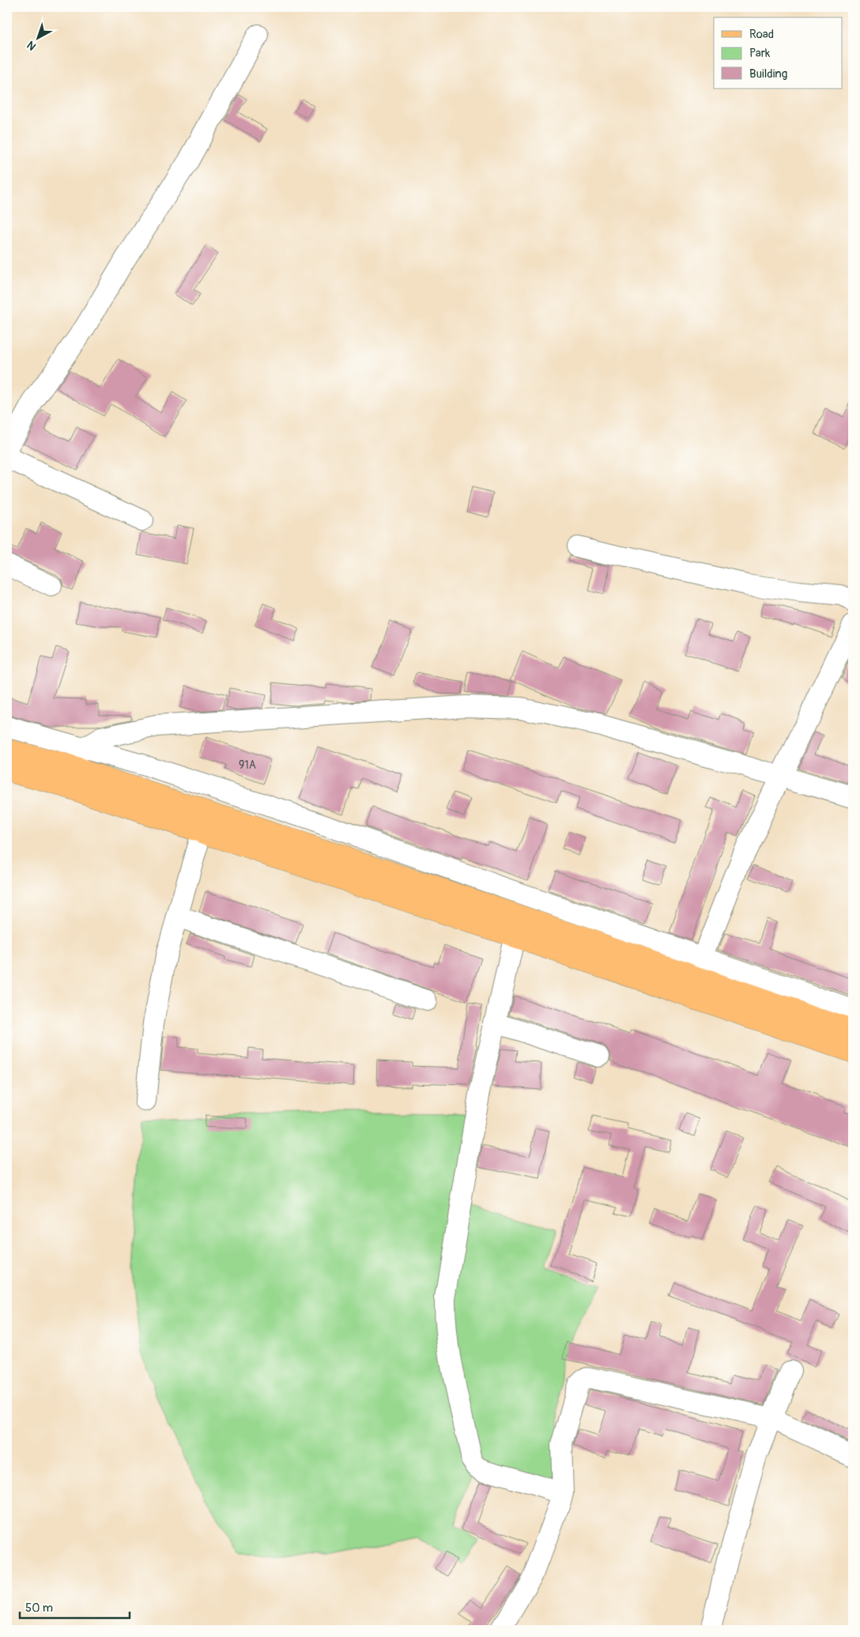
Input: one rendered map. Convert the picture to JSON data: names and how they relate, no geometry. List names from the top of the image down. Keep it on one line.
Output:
{"house_numbers":["91А"],"legend":["Road","Park","Building"],"scale_bar":"50 m","north":"bottom left"}
